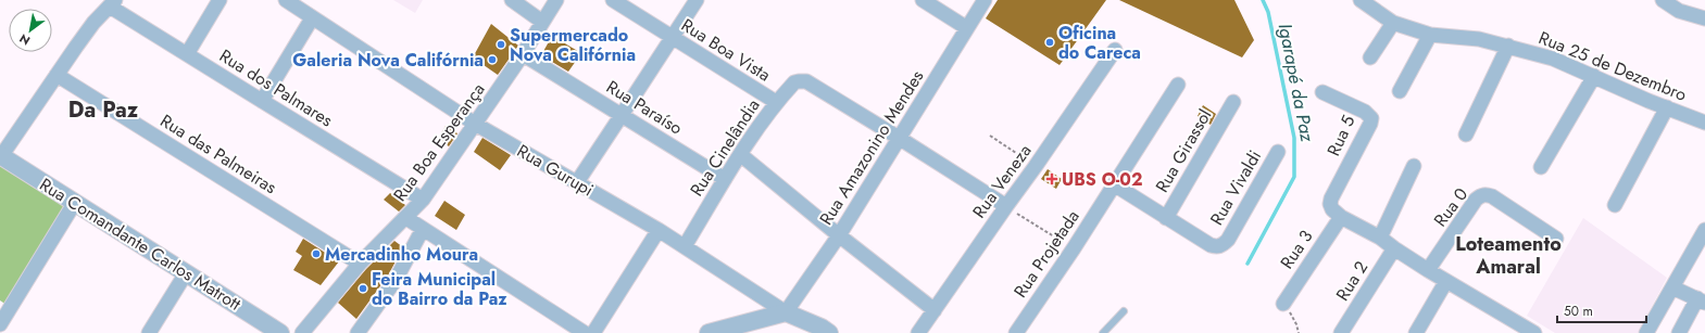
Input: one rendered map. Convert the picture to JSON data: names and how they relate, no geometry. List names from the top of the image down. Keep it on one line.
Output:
{"streets":{"street":["Rua Boa Vista","Rua 25 de Dezembro","Rua dos Palmares","Rua Paraíso","Rua 5","Rua Boa Esperança","Rua Cinelândia","Rua Amazonino Mendes","Rua Girassol","Rua das Palmeiras","Rua Gurupi","Rua Veneza","Rua Vivaldi","Rua 0","Rua Comandante Carlos Matrott","Rua 3","Rua Projetada","Rua 2"]},"crossings":[["Rua Boa Vista","Rua Cinelândia"],["Rua dos Palmares","Rua Boa Esperança"],["Rua Paraíso","Rua Boa Esperança"],["Rua Paraíso","Rua Cinelândia"],["Rua 5","Rua 3"],["Rua Boa Esperança","Rua das Palmeiras"],["Rua Boa Esperança","Rua Gurupi"],["Rua Cinelândia","Rua Amazonino Mendes"],["Rua Cinelândia","Rua Gurupi"],["Rua Amazonino Mendes","Rua Gurupi"],["Rua Girassol","Rua Vivaldi"],["Rua Vivaldi","Rua Projetada"]],"districts":["Da Paz","Loteamento Amaral"],"water":["Igarapé da Paz"],"places":{"other":["Oficina do Careca","Supermercado Nova Califórnia","Galeria Nova Califórnia","Mercadinho Moura","Feira Municipal do Bairro da Paz"],"health":["UBS O-02"]},"scale_bar":"50 m","north":"bottom left"}
